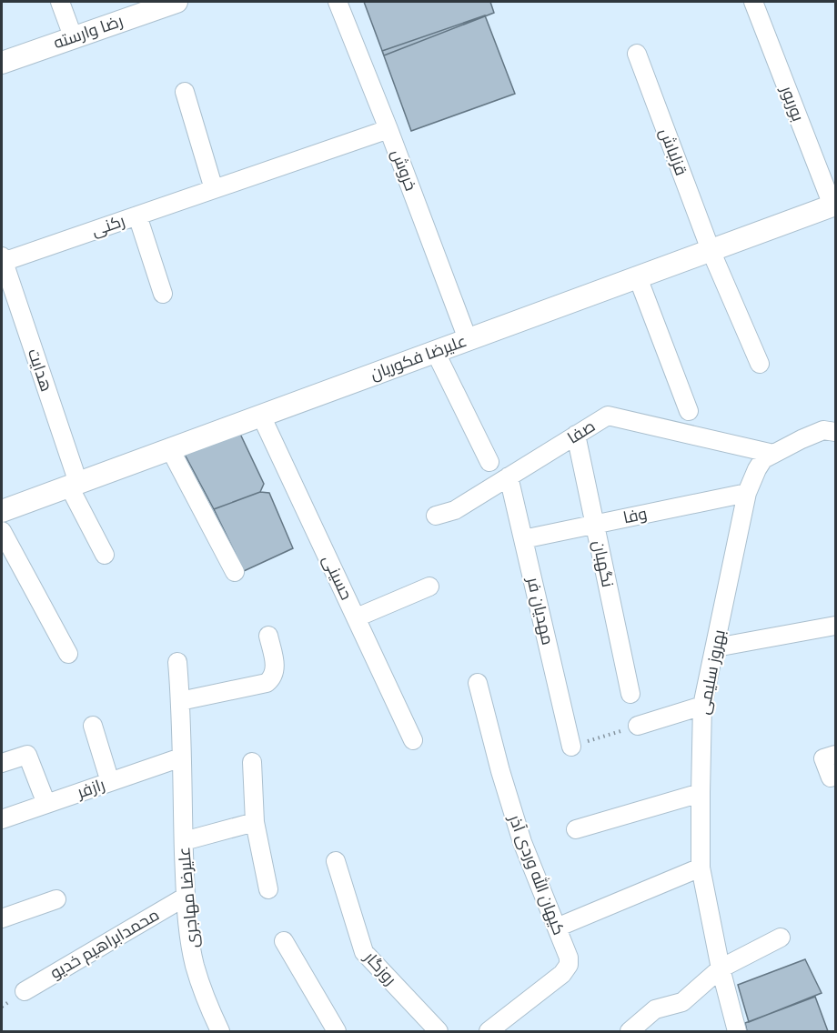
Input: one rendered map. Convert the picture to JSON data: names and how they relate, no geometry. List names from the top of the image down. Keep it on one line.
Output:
{"streets":{"street":["رضا وارسته","بوربور","قزلباش","خروش","رکنی","علیرضا فکوریان","هدایت","صفا","وفا","نگهبان","حسینی","مهدیان فر","بهروز سلیمی","رازفر","کیهان الله وردی آذر","علیرضا مهاجری","محمدابراهیم خدیو","روزگار"]},"crossings":[["بوربور","علیرضا فکوریان"],["قزلباش","علیرضا فکوریان"],["خروش","رکنی"],["خروش","علیرضا فکوریان"],["رکنی","هدایت"],["علیرضا فکوریان","هدایت"],["علیرضا فکوریان","حسینی"],["صفا","نگهبان"],["صفا","مهدیان فر"],["صفا","بهروز سلیمی"],["وفا","نگهبان"],["وفا","مهدیان فر"],["وفا","بهروز سلیمی"],["رازفر","علیرضا مهاجری"],["علیرضا مهاجری","محمدابراهیم خدیو"]]}
